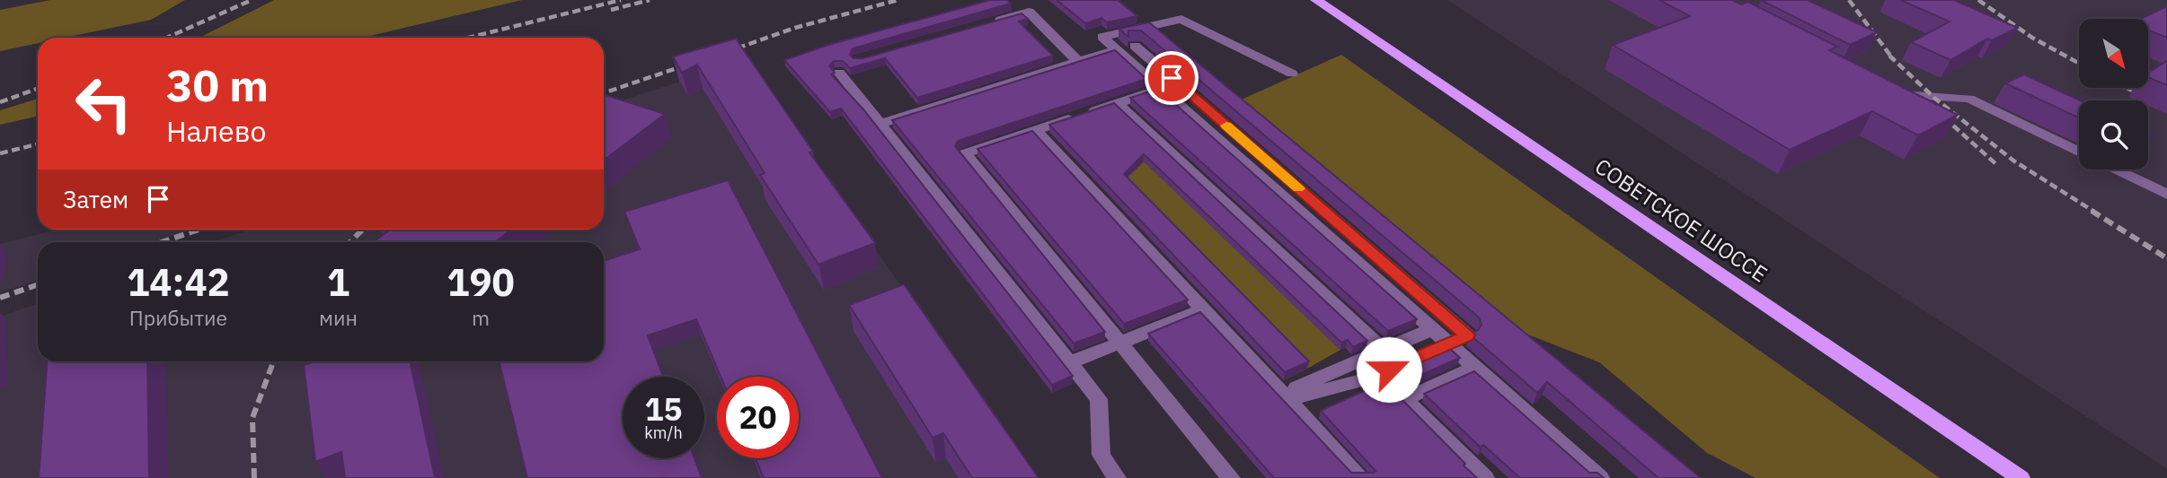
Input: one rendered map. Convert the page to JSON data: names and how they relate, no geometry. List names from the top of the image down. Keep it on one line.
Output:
{"streets":{"main road":["СОВЕТСКОЕ ШОССЕ"]},"north":"bottom right","page":{"turn":["30 m","Налево"],"then":"Затем","eta":["14:42","Прибытие","1","мин","190","m"],"speed":"15 km/h","limit":"20"}}
